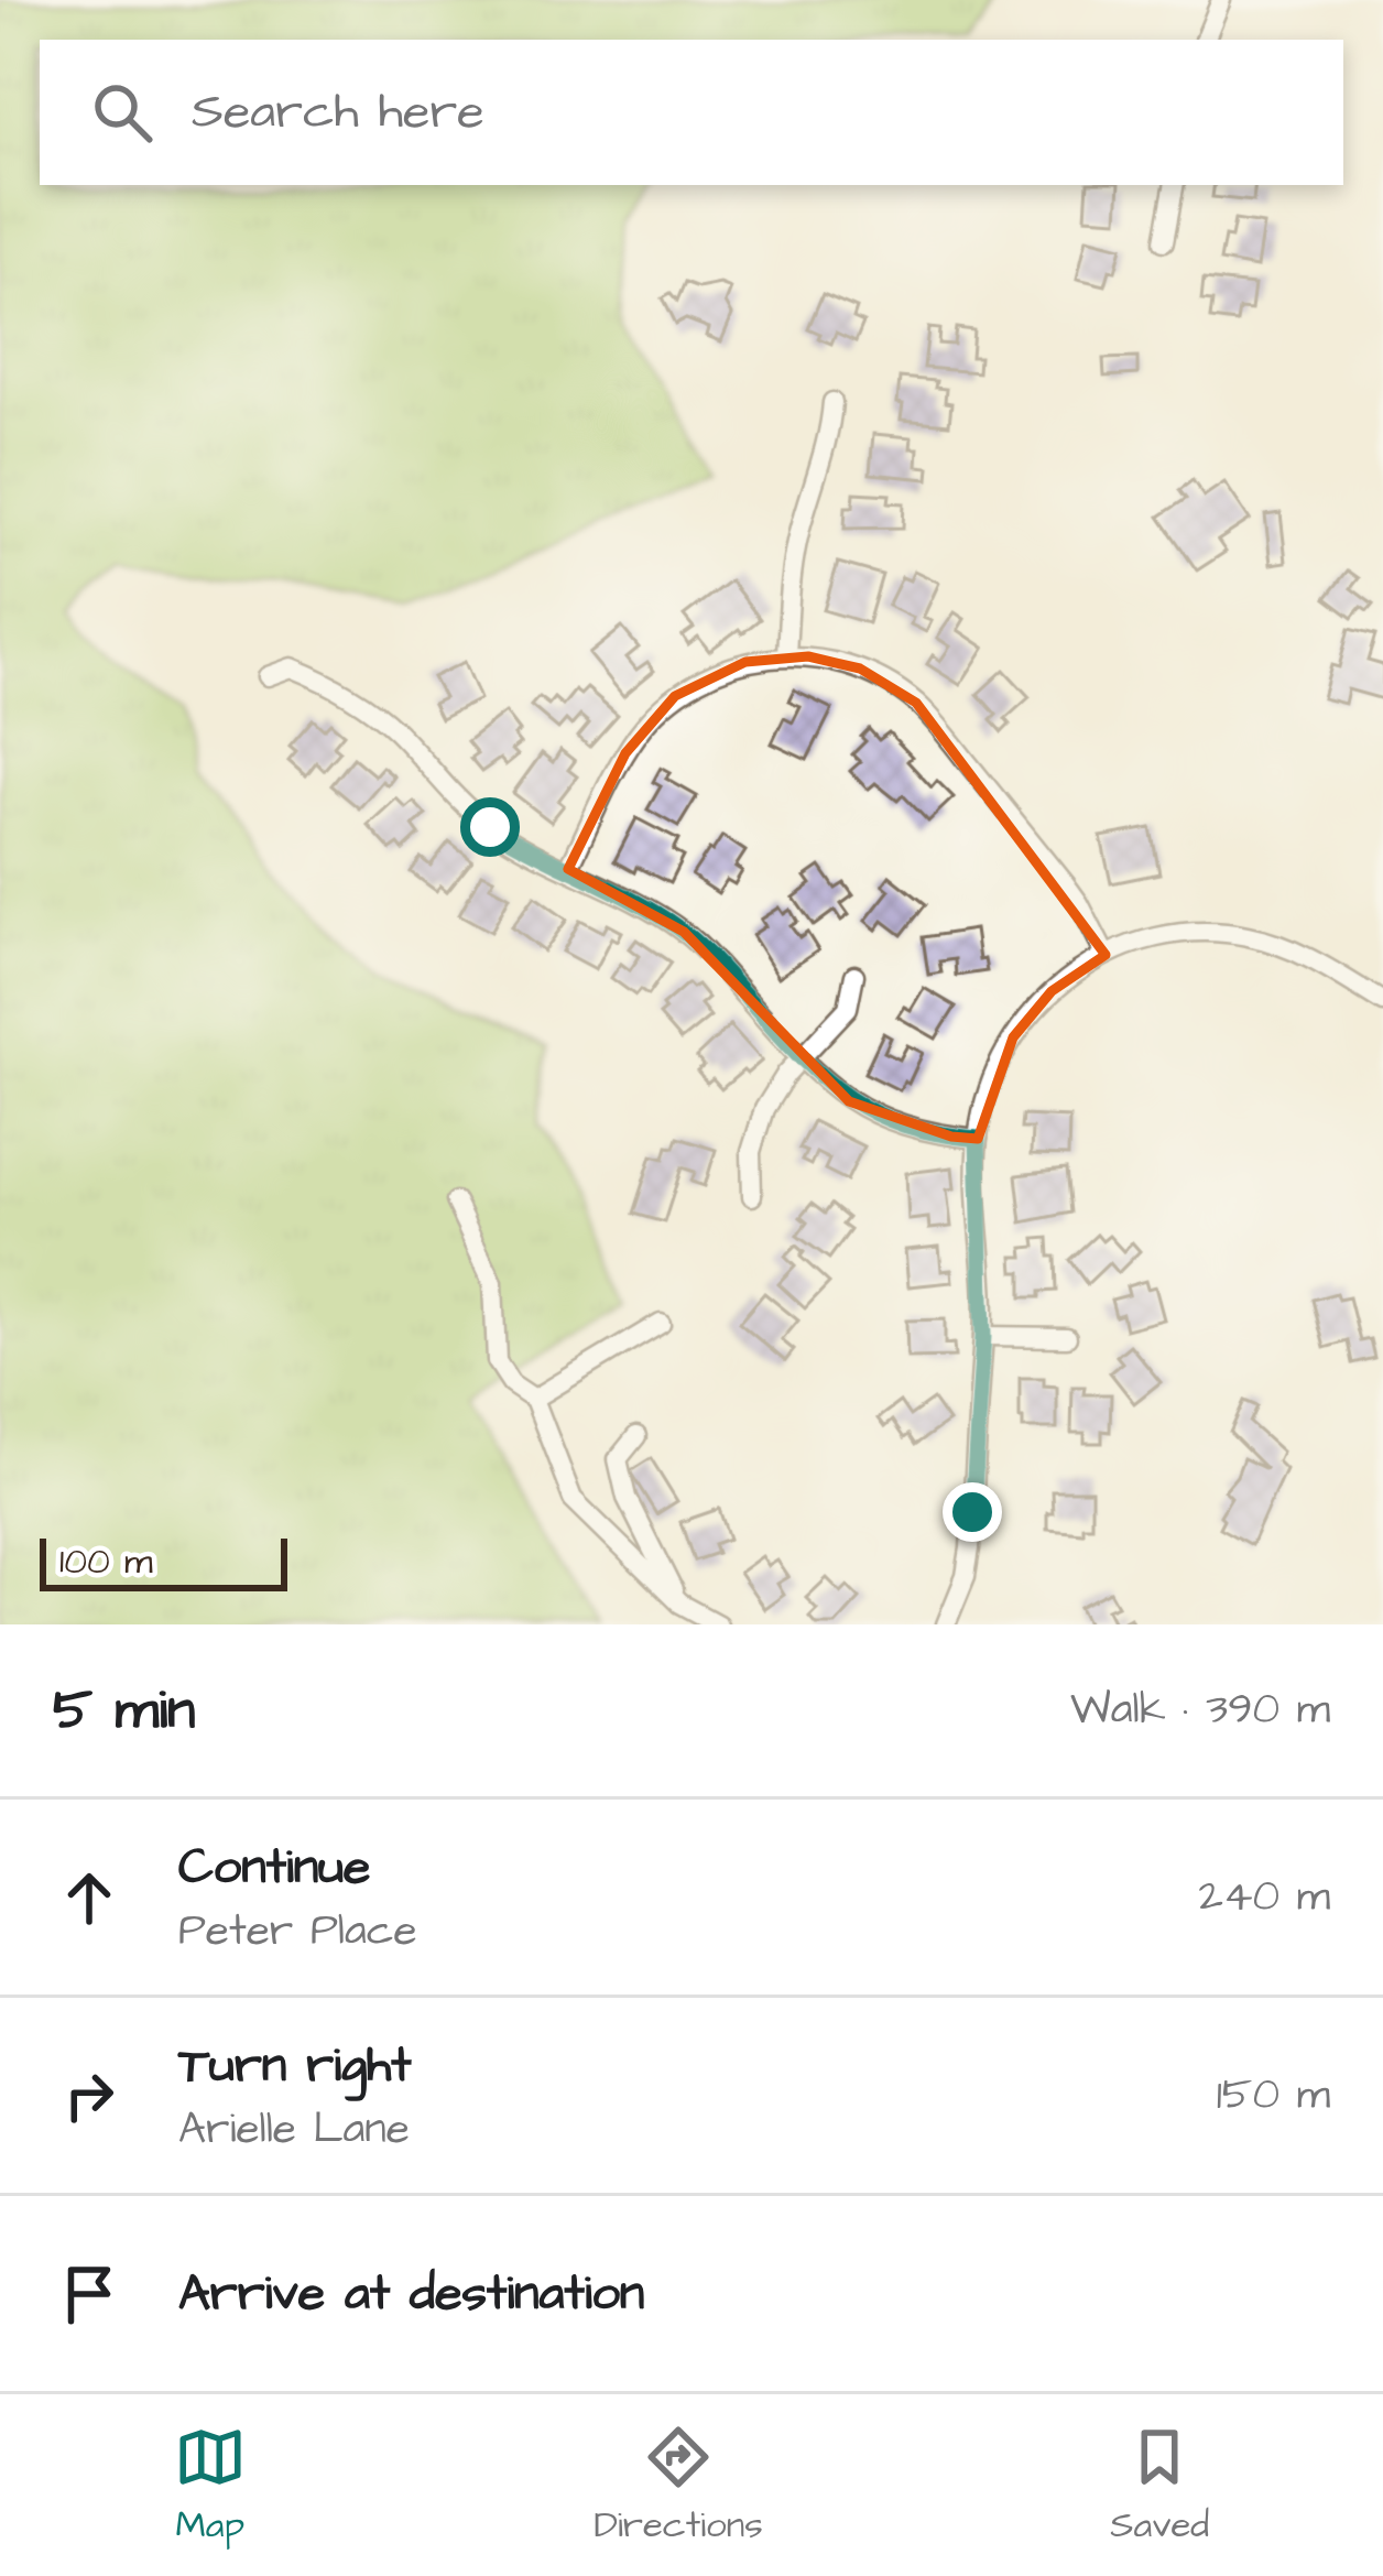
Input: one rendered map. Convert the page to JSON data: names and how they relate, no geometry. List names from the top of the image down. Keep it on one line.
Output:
{"scale_bar":"100 m","page":{"search":"Search here","scale":"100 m","heading":["5 min","Walk · 390 m"],"list":[["Continue","Peter Place","240 m"],["Turn right","Arielle Lane","150 m"],"Arrive at destination"],"nav":["Map","Directions","Saved"]}}
